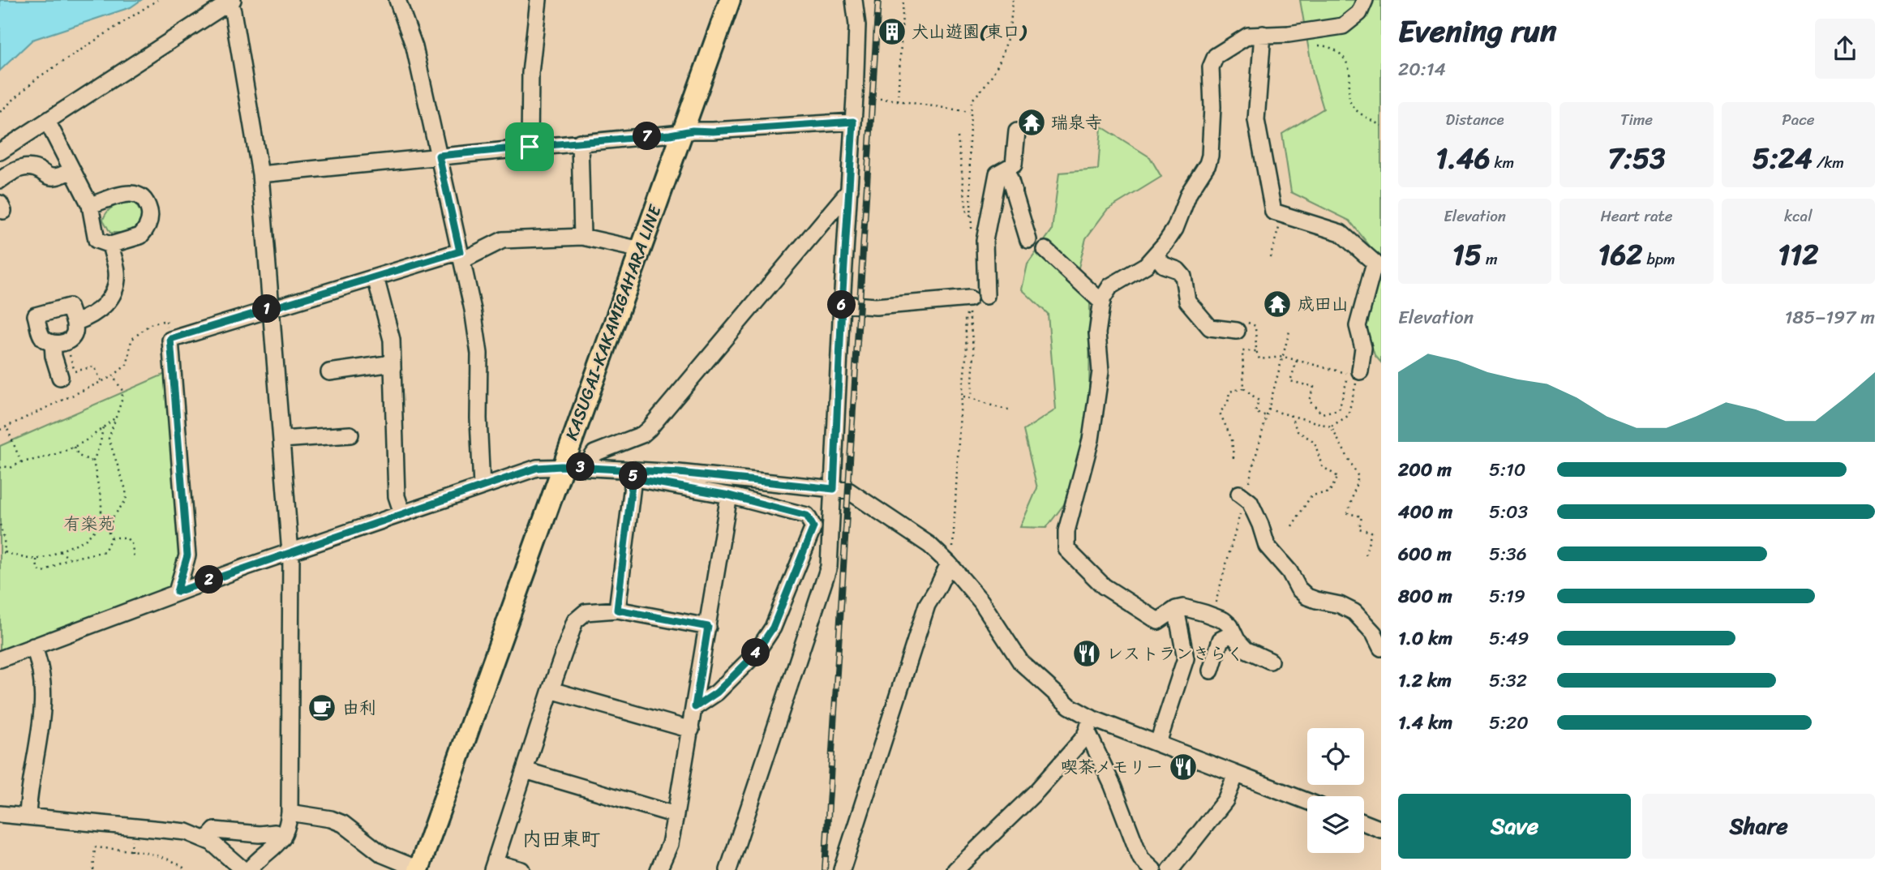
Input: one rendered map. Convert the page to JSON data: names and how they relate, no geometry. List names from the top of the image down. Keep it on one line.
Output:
{"streets":{"main road":["KASUGAI-KAKAMIGAHARA LINE"]},"districts":["内田東町"],"parks":["有楽苑"],"places":{"building":["犬山遊園(東口)"],"temple":["瑞泉寺","成田山"],"restaurant":["レストランきらく","喫茶メモリー"],"cafe":["由利"]},"page":{"heading":["Evening run","20:14"],"stats":[["Distance","1.46 km"],["Time","7:53"],["Pace","5:24 /km"],["Elevation","15 m"],["Heart rate","162 bpm"],["kcal","112"]],"pins":["7","6","1","3","5","2","4"],"chart":["Elevation","185–197 m"],"list":[{"name":"200 m","note":"5:10"},{"name":"400 m","note":"5:03"},{"name":"600 m","note":"5:36"},{"name":"800 m","note":"5:19"},{"name":"1.0 km","note":"5:49"},{"name":"1.2 km","note":"5:32"},{"name":"1.4 km","note":"5:20"}],"buttons":["Save","Share"]}}
